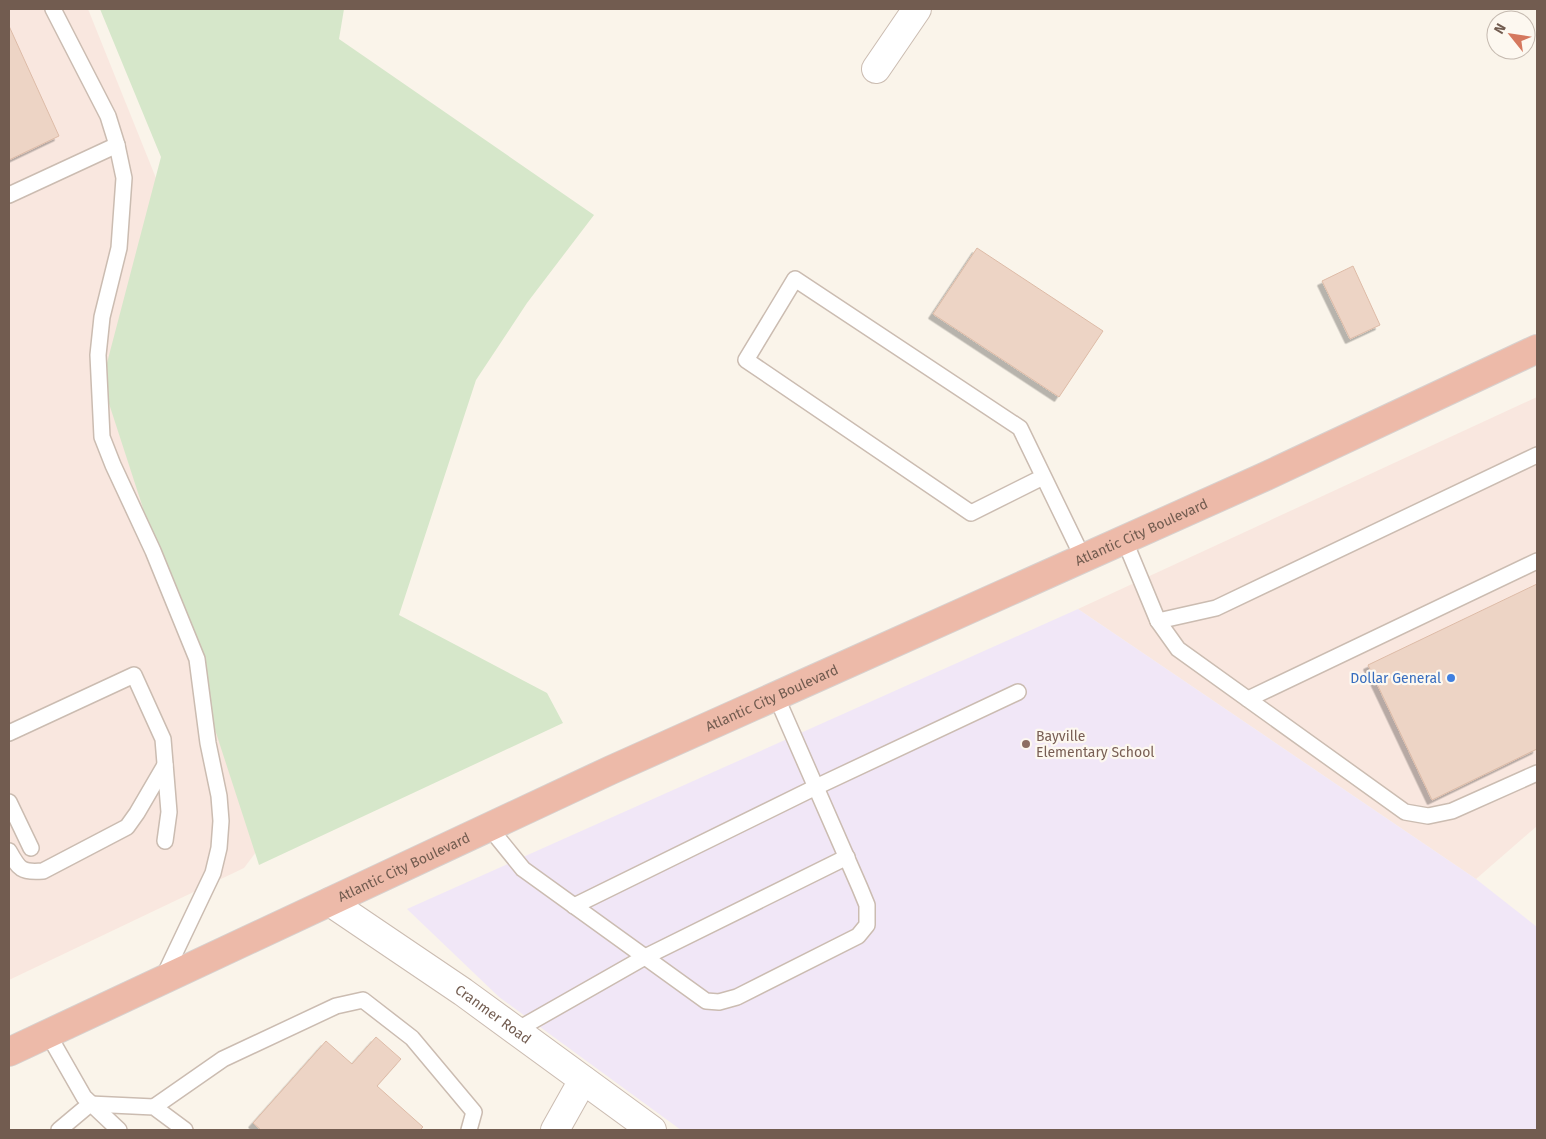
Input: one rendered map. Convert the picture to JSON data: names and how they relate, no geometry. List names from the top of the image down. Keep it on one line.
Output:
{"streets":{"highway":["Atlantic City Boulevard"],"street":["Cranmer Road"]},"crossings":[["Atlantic City Boulevard","Cranmer Road"]],"places":["Dollar General","Bayville Elementary School"],"north":"top left"}
